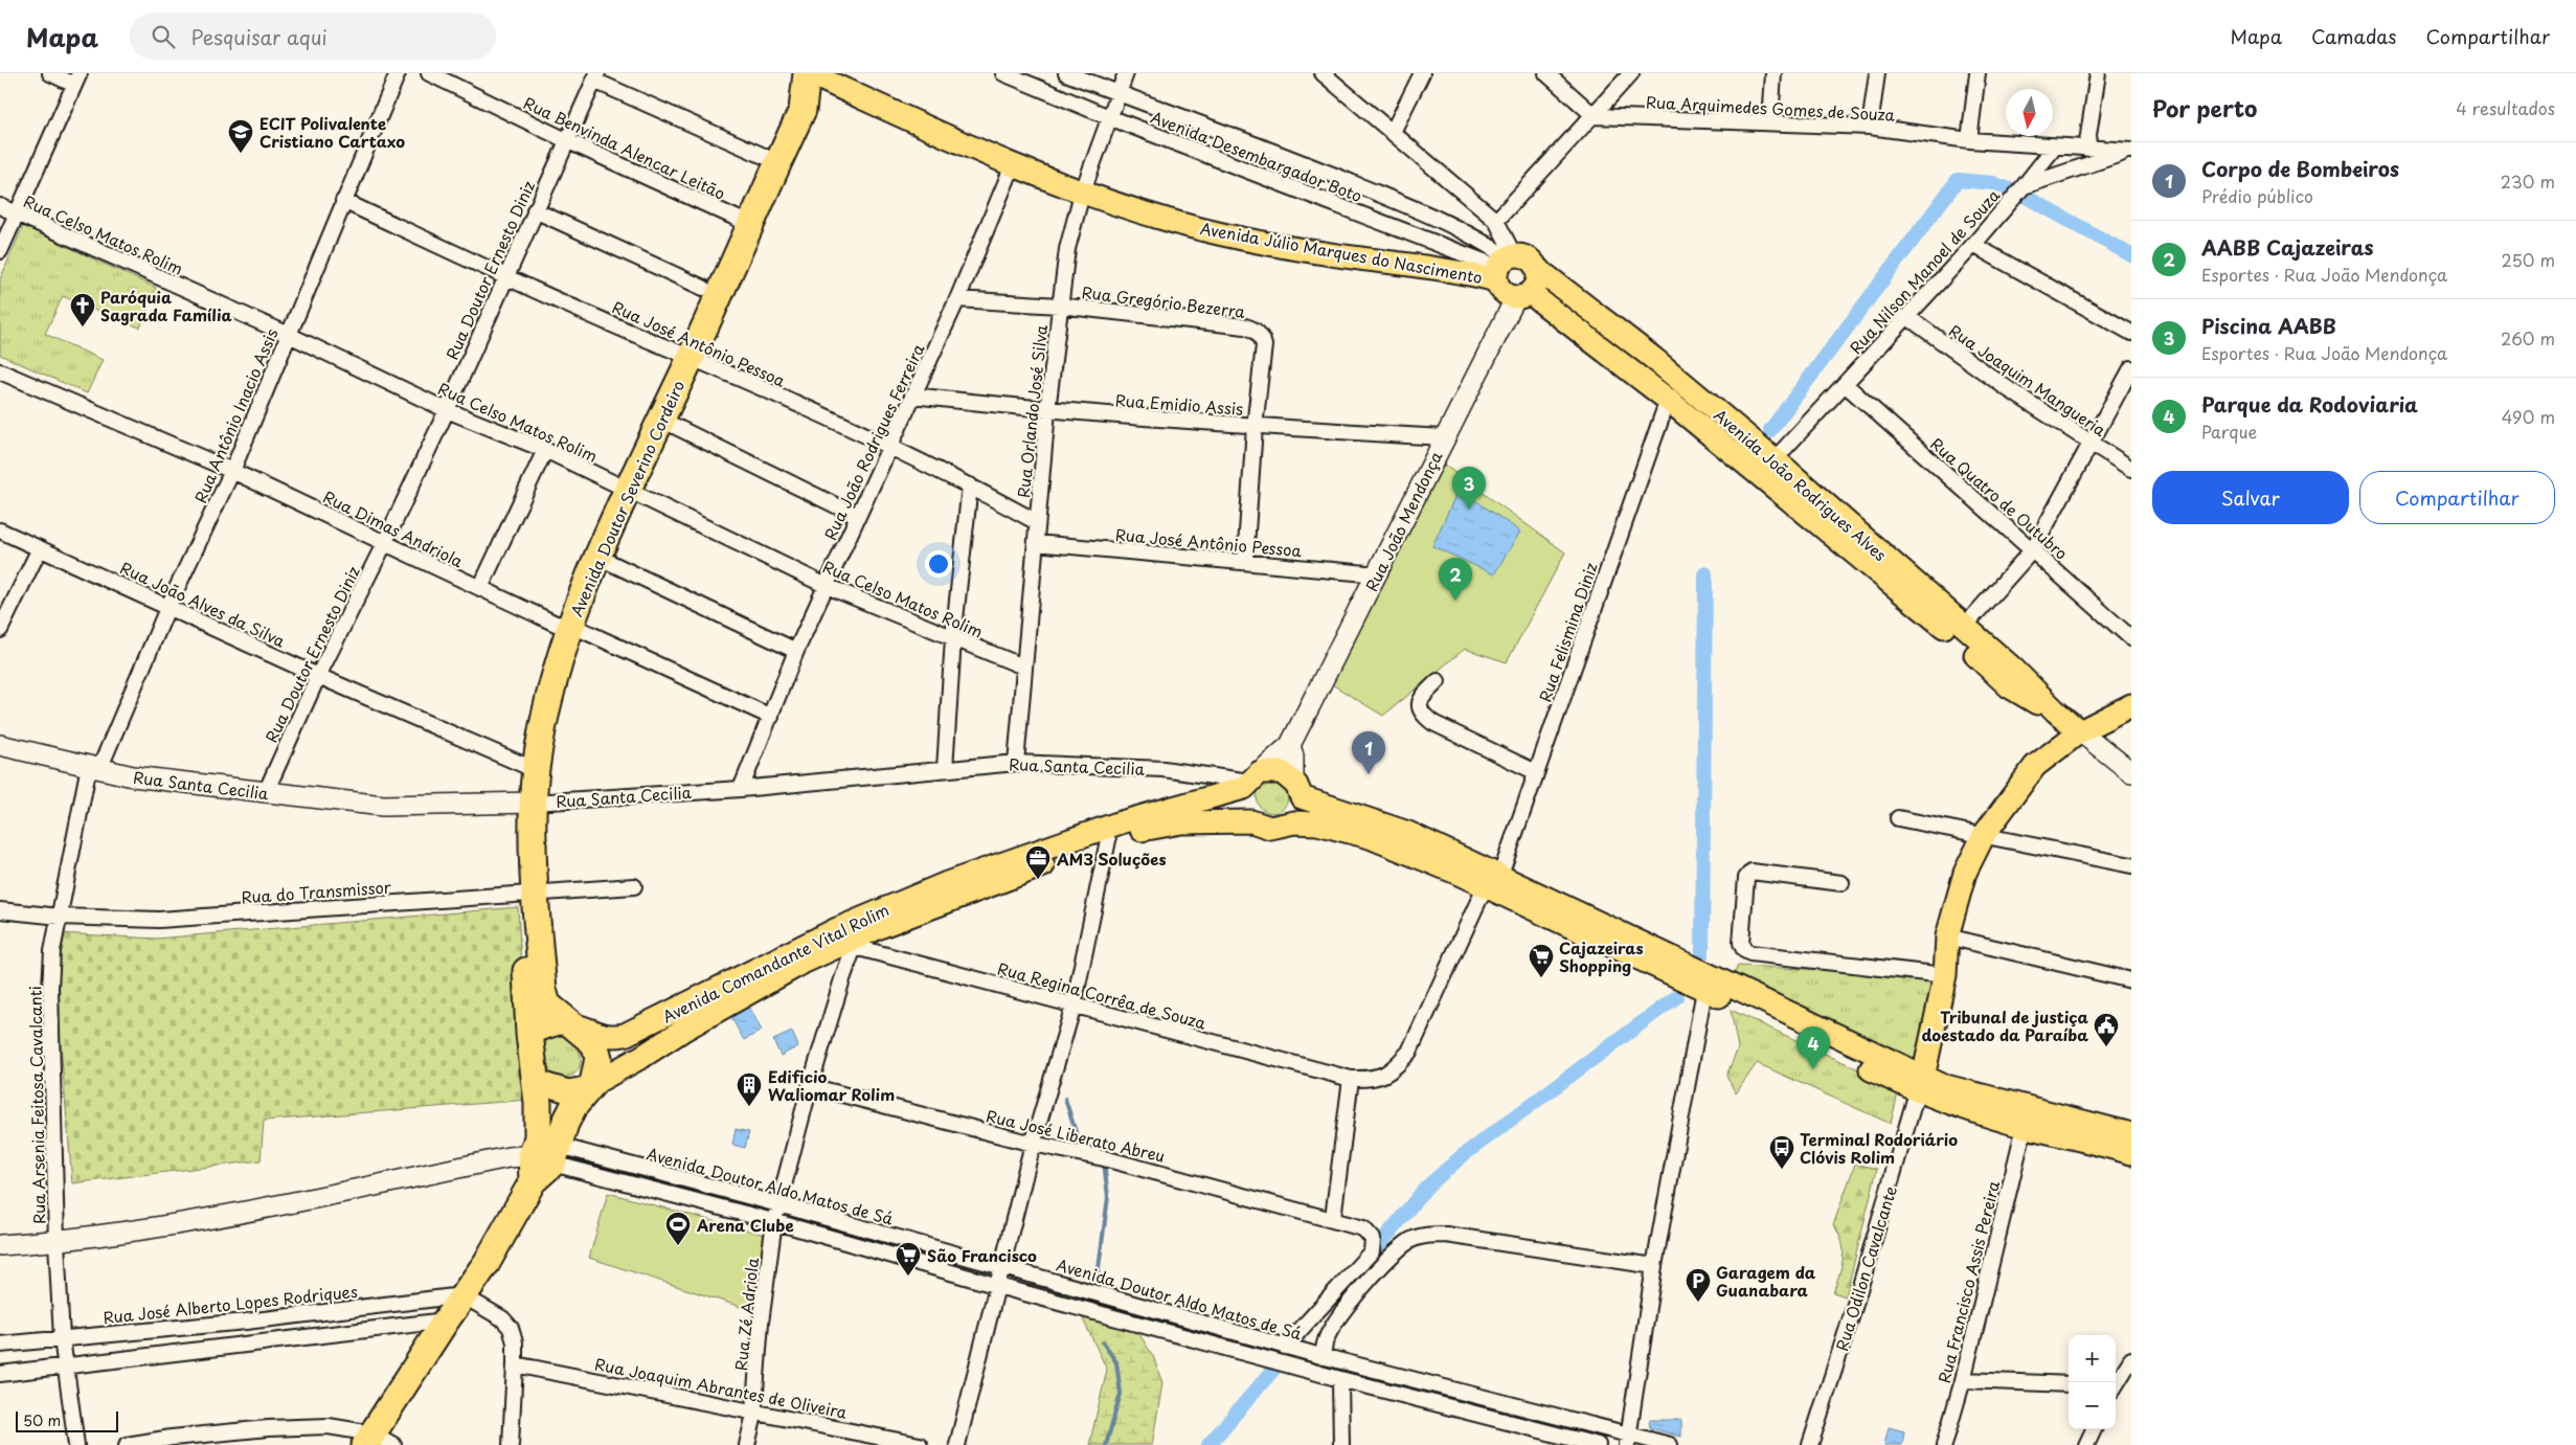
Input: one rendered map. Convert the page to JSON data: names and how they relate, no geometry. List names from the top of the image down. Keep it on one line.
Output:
{"streets":{"highway":["Avenida Doutor Severino Cordeiro"],"main road":["Avenida Júlio Marques do Nascimento","Avenida João Rodrigues Alves","Avenida Comandante Vital Rolim","Rua Odilon Cavalcante"],"street":["Rua Arquimedes Gomes de Souza","Rua Benvinda Alencar Leitão","Avenida Desembargador Boto","Rua Celso Matos Rolim","Rua Doutor Ernesto Diniz","Rua Nilson Manoel de Souza","Rua Gregório Bezerra","Rua José Antônio Pessoa","Rua Joaquim Mangueria","Rua Emidio Assis","Rua Orlando José Silva","Rua Antônio Inacio Assis","Rua João Rodrigues Ferreira","Rua Quatro de Outubro","Rua João Mendonça","Rua Dimas Andriola","Rua João Alves da Silva","Rua Felismina Diniz","Rua Santa Cecilia","Rua do Transmissor","Rua Regina Corrêa de Souza","Rua Arsenia Feitosa Cavalcanti","Rua José Liberato Abreu","Avenida Doutor Aldo Matos de Sá","Rua Francisco Assis Pereira","Rua José Alberto Lopes Rodriques","Rua Zé Adriola","Rua Joaquim Abrantes de Oliveira"]},"crossings":[["Rua Arquimedes Gomes de Souza","Rua Nilson Manoel de Souza"],["Rua Benvinda Alencar Leitão","Rua Doutor Ernesto Diniz"],["Rua Benvinda Alencar Leitão","Avenida Doutor Severino Cordeiro"],["Avenida Desembargador Boto","Avenida Júlio Marques do Nascimento"],["Avenida Desembargador Boto","Rua Orlando José Silva"],["Avenida Desembargador Boto","Avenida João Rodrigues Alves"],["Avenida Desembargador Boto","Rua João Mendonça"],["Rua Celso Matos Rolim","Rua Doutor Ernesto Diniz"],["Rua Celso Matos Rolim","Rua Orlando José Silva"],["Rua Celso Matos Rolim","Rua Antônio Inacio Assis"],["Rua Celso Matos Rolim","Rua João Rodrigues Ferreira"],["Rua Celso Matos Rolim","Avenida Doutor Severino Cordeiro"],["Avenida Júlio Marques do Nascimento","Rua Orlando José Silva"],["Avenida Júlio Marques do Nascimento","Rua João Rodrigues Ferreira"],["Avenida Júlio Marques do Nascimento","Avenida João Rodrigues Alves"],["Avenida Júlio Marques do Nascimento","Avenida Doutor Severino Cordeiro"],["Avenida Júlio Marques do Nascimento","Rua João Mendonça"],["Rua Doutor Ernesto Diniz","Rua José Antônio Pessoa"],["Rua Doutor Ernesto Diniz","Rua Dimas Andriola"],["Rua Doutor Ernesto Diniz","Rua João Alves da Silva"],["Rua Doutor Ernesto Diniz","Rua Santa Cecilia"],["Rua Nilson Manoel de Souza","Rua Joaquim Mangueria"],["Rua Nilson Manoel de Souza","Avenida João Rodrigues Alves"],["Rua Nilson Manoel de Souza","Rua Quatro de Outubro"],["Rua Gregório Bezerra","Rua José Antônio Pessoa"],["Rua Gregório Bezerra","Rua Emidio Assis"],["Rua Gregório Bezerra","Rua Orlando José Silva"],["Rua Gregório Bezerra","Rua João Rodrigues Ferreira"],["Rua José Antônio Pessoa","Rua Orlando José Silva"],["Rua José Antônio Pessoa","Rua Antônio Inacio Assis"],["Rua José Antônio Pessoa","Rua João Rodrigues Ferreira"],["Rua José Antônio Pessoa","Avenida Doutor Severino Cordeiro"],["Rua José Antônio Pessoa","Rua João Mendonça"],["Rua Emidio Assis","Rua Orlando José Silva"],["Rua Emidio Assis","Rua João Rodrigues Ferreira"],["Rua Emidio Assis","Rua João Mendonça"],["Rua Orlando José Silva","Rua Santa Cecilia"],["Rua Antônio Inacio Assis","Rua Dimas Andriola"],["Rua Antônio Inacio Assis","Rua João Alves da Silva"],["Rua Antônio Inacio Assis","Rua Santa Cecilia"],["Rua Antônio Inacio Assis","Rua Arsenia Feitosa Cavalcanti"],["Rua João Rodrigues Ferreira","Rua Dimas Andriola"],["Rua João Rodrigues Ferreira","Rua Santa Cecilia"],["Avenida João Rodrigues Alves","Rua João Mendonça"],["Avenida João Rodrigues Alves","Rua Felismina Diniz"],["Avenida João Rodrigues Alves","Rua Odilon Cavalcante"],["Avenida Doutor Severino Cordeiro","Rua Dimas Andriola"],["Avenida Doutor Severino Cordeiro","Rua João Alves da Silva"],["Avenida Doutor Severino Cordeiro","Rua Santa Cecilia"],["Avenida Doutor Severino Cordeiro","Rua do Transmissor"],["Avenida Doutor Severino Cordeiro","Avenida Comandante Vital Rolim"],["Rua Felismina Diniz","Avenida Comandante Vital Rolim"],["Rua Felismina Diniz","Rua Regina Corrêa de Souza"],["Rua Santa Cecilia","Avenida Comandante Vital Rolim"],["Rua Santa Cecilia","Rua Arsenia Feitosa Cavalcanti"],["Rua do Transmissor","Rua Arsenia Feitosa Cavalcanti"],["Avenida Comandante Vital Rolim","Rua Regina Corrêa de Souza"],["Avenida Comandante Vital Rolim","Rua Odilon Cavalcante"],["Avenida Comandante Vital Rolim","Rua Francisco Assis Pereira"],["Avenida Comandante Vital Rolim","Rua Zé Adriola"],["Rua Regina Corrêa de Souza","Rua Zé Adriola"],["Rua Arsenia Feitosa Cavalcanti","Rua José Alberto Lopes Rodriques"],["Rua José Liberato Abreu","Avenida Doutor Aldo Matos de Sá"],["Rua José Liberato Abreu","Rua Zé Adriola"],["Avenida Doutor Aldo Matos de Sá","Rua Zé Adriola"],["Rua Zé Adriola","Rua Joaquim Abrantes de Oliveira"]],"places":{"school or university":["ECIT Polivalente Cristiano Cartaxo"],"church":["Paróquia Sagrada Família"],"office":["AM3 Soluções"],"supermarket":["Cajazeiras Shopping","São Francisco"],"public building":["Tribunal de justiça doestado da Paraíba"],"building":["Edificio Waliomar Rolim"],"bus stop":["Terminal Rodoriário Clóvis Rolim"],"sports":["Arena Clube"],"parking":["Garagem da Guanabara"]},"scale_bar":"50 m","north":"bottom","page":{"header":"Mapa","search":"Pesquisar aqui","nav":["Mapa","Camadas","Compartilhar"],"heading":["Por perto","4 resultados"],"list":[{"mark":"1","name":"Corpo de Bombeiros","note":"Prédio público","value":"230 m"},{"mark":"2","name":"AABB Cajazeiras","note":"Esportes · Rua João Mendonça","value":"250 m"},{"mark":"3","name":"Piscina AABB","note":"Esportes · Rua João Mendonça","value":"260 m"},{"mark":"4","name":"Parque da Rodoviaria","note":"Parque","value":"490 m"}],"buttons":["Salvar","Compartilhar"],"pins":["3","2","1","4"],"map_buttons":["+","−"],"scale":"50 m"}}
